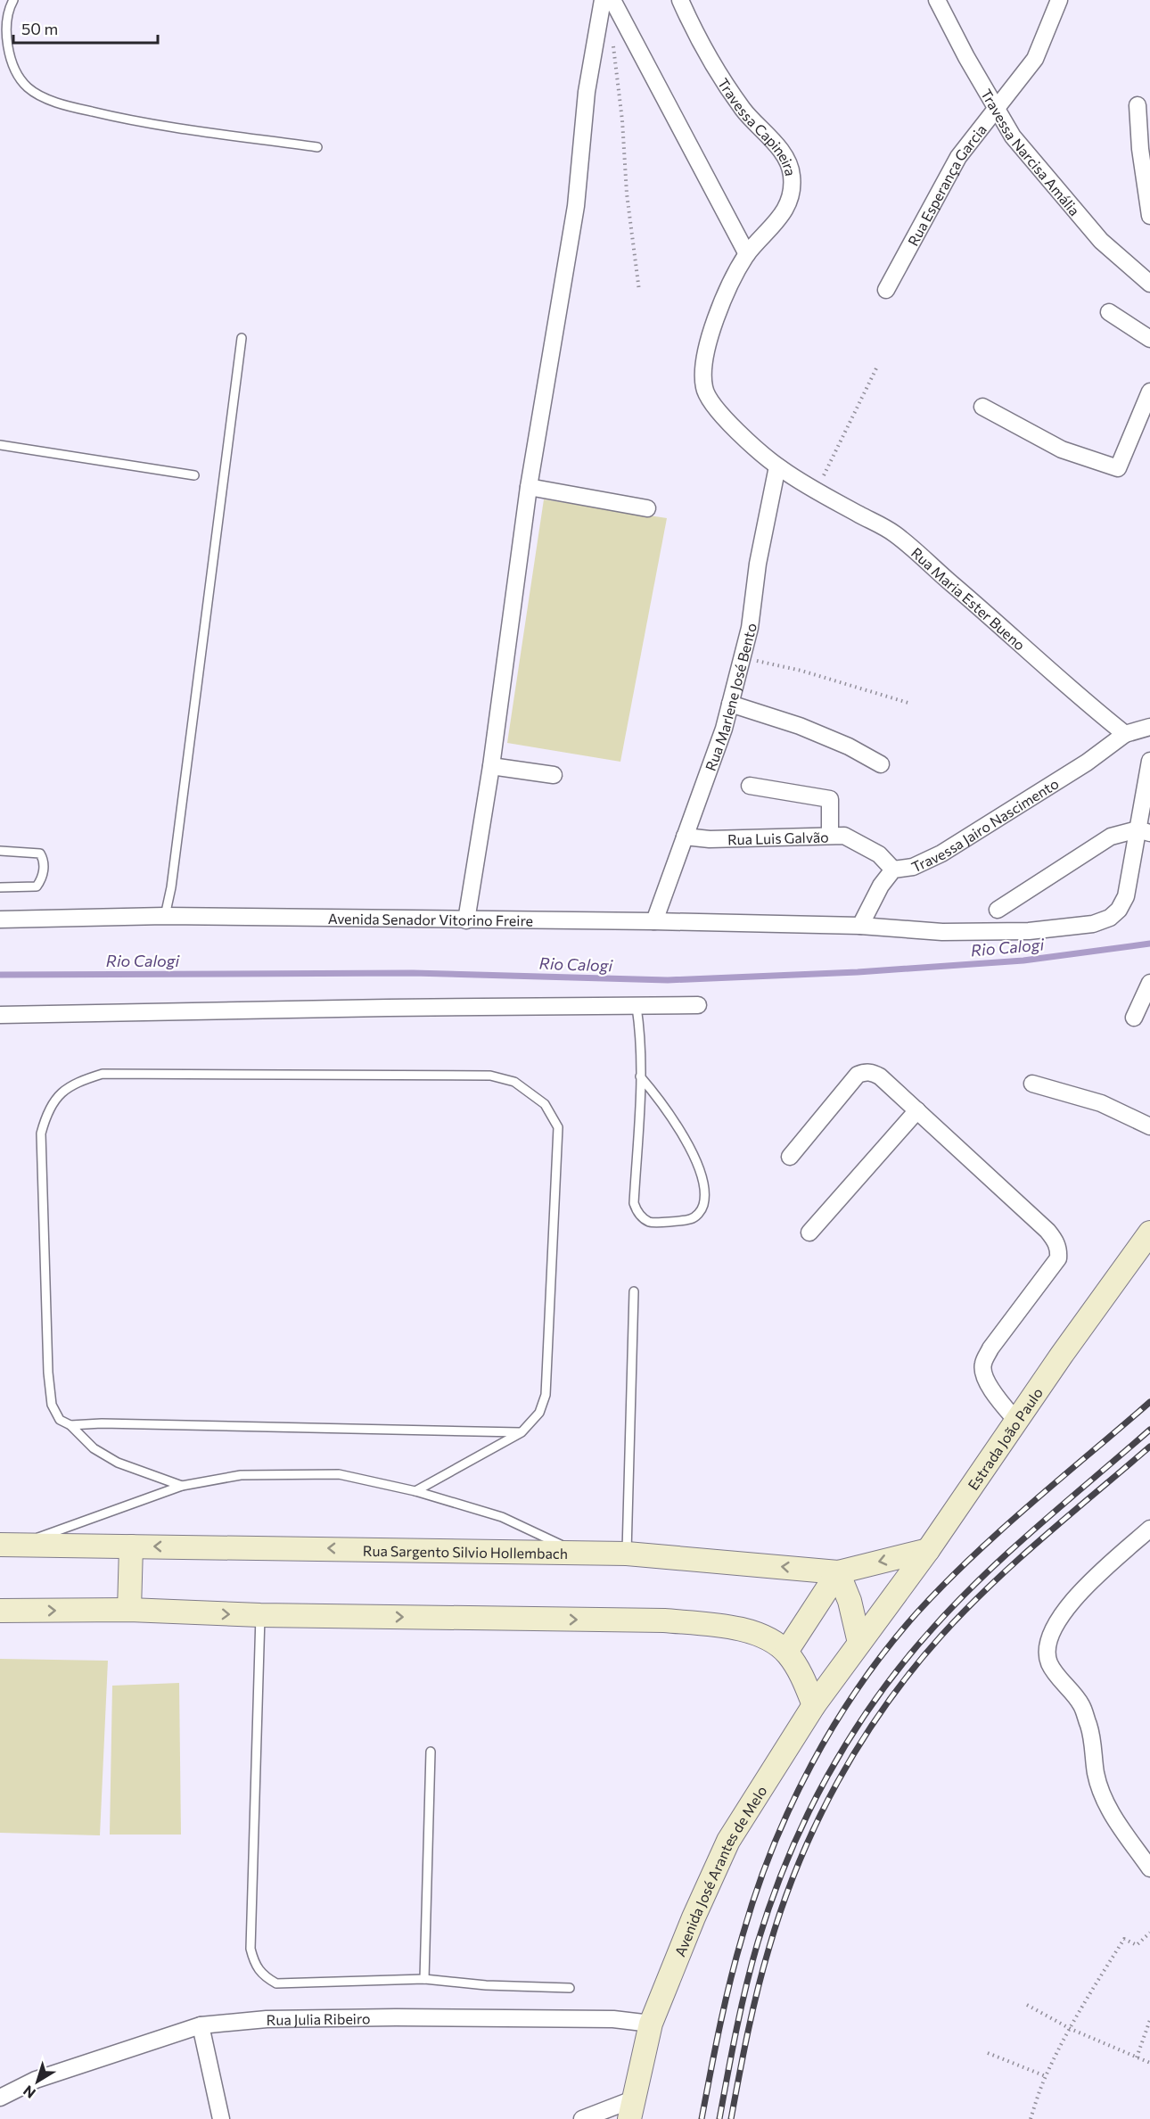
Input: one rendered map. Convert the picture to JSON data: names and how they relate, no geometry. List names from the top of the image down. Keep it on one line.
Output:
{"streets":{"main road":["Estrada João Paulo","Rua Sargento Silvio Hollembach","Avenida José Arantes de Melo"],"street":["Travessa Capineira","Travessa Narcisa Amália","Rua Esperança Garcia","Rua Maria Ester Bueno","Rua Marlene José Bento","Travessa Jairo Nascimento","Rua Luis Galvão","Avenida Senador Vitorino Freire","Rua Julia Ribeiro"]},"crossings":[["Travessa Capineira","Rua Maria Ester Bueno"],["Travessa Capineira","Rua Marlene José Bento"],["Travessa Narcisa Amália","Rua Esperança Garcia"],["Rua Maria Ester Bueno","Rua Marlene José Bento"],["Rua Maria Ester Bueno","Travessa Jairo Nascimento"],["Rua Marlene José Bento","Rua Luis Galvão"],["Rua Marlene José Bento","Avenida Senador Vitorino Freire"],["Travessa Jairo Nascimento","Rua Luis Galvão"],["Travessa Jairo Nascimento","Avenida Senador Vitorino Freire"],["Estrada João Paulo","Rua Sargento Silvio Hollembach"],["Estrada João Paulo","Avenida José Arantes de Melo"],["Avenida José Arantes de Melo","Rua Julia Ribeiro"]],"water":["Rio Calogi"],"scale_bar":"50 m","north":"bottom left"}
